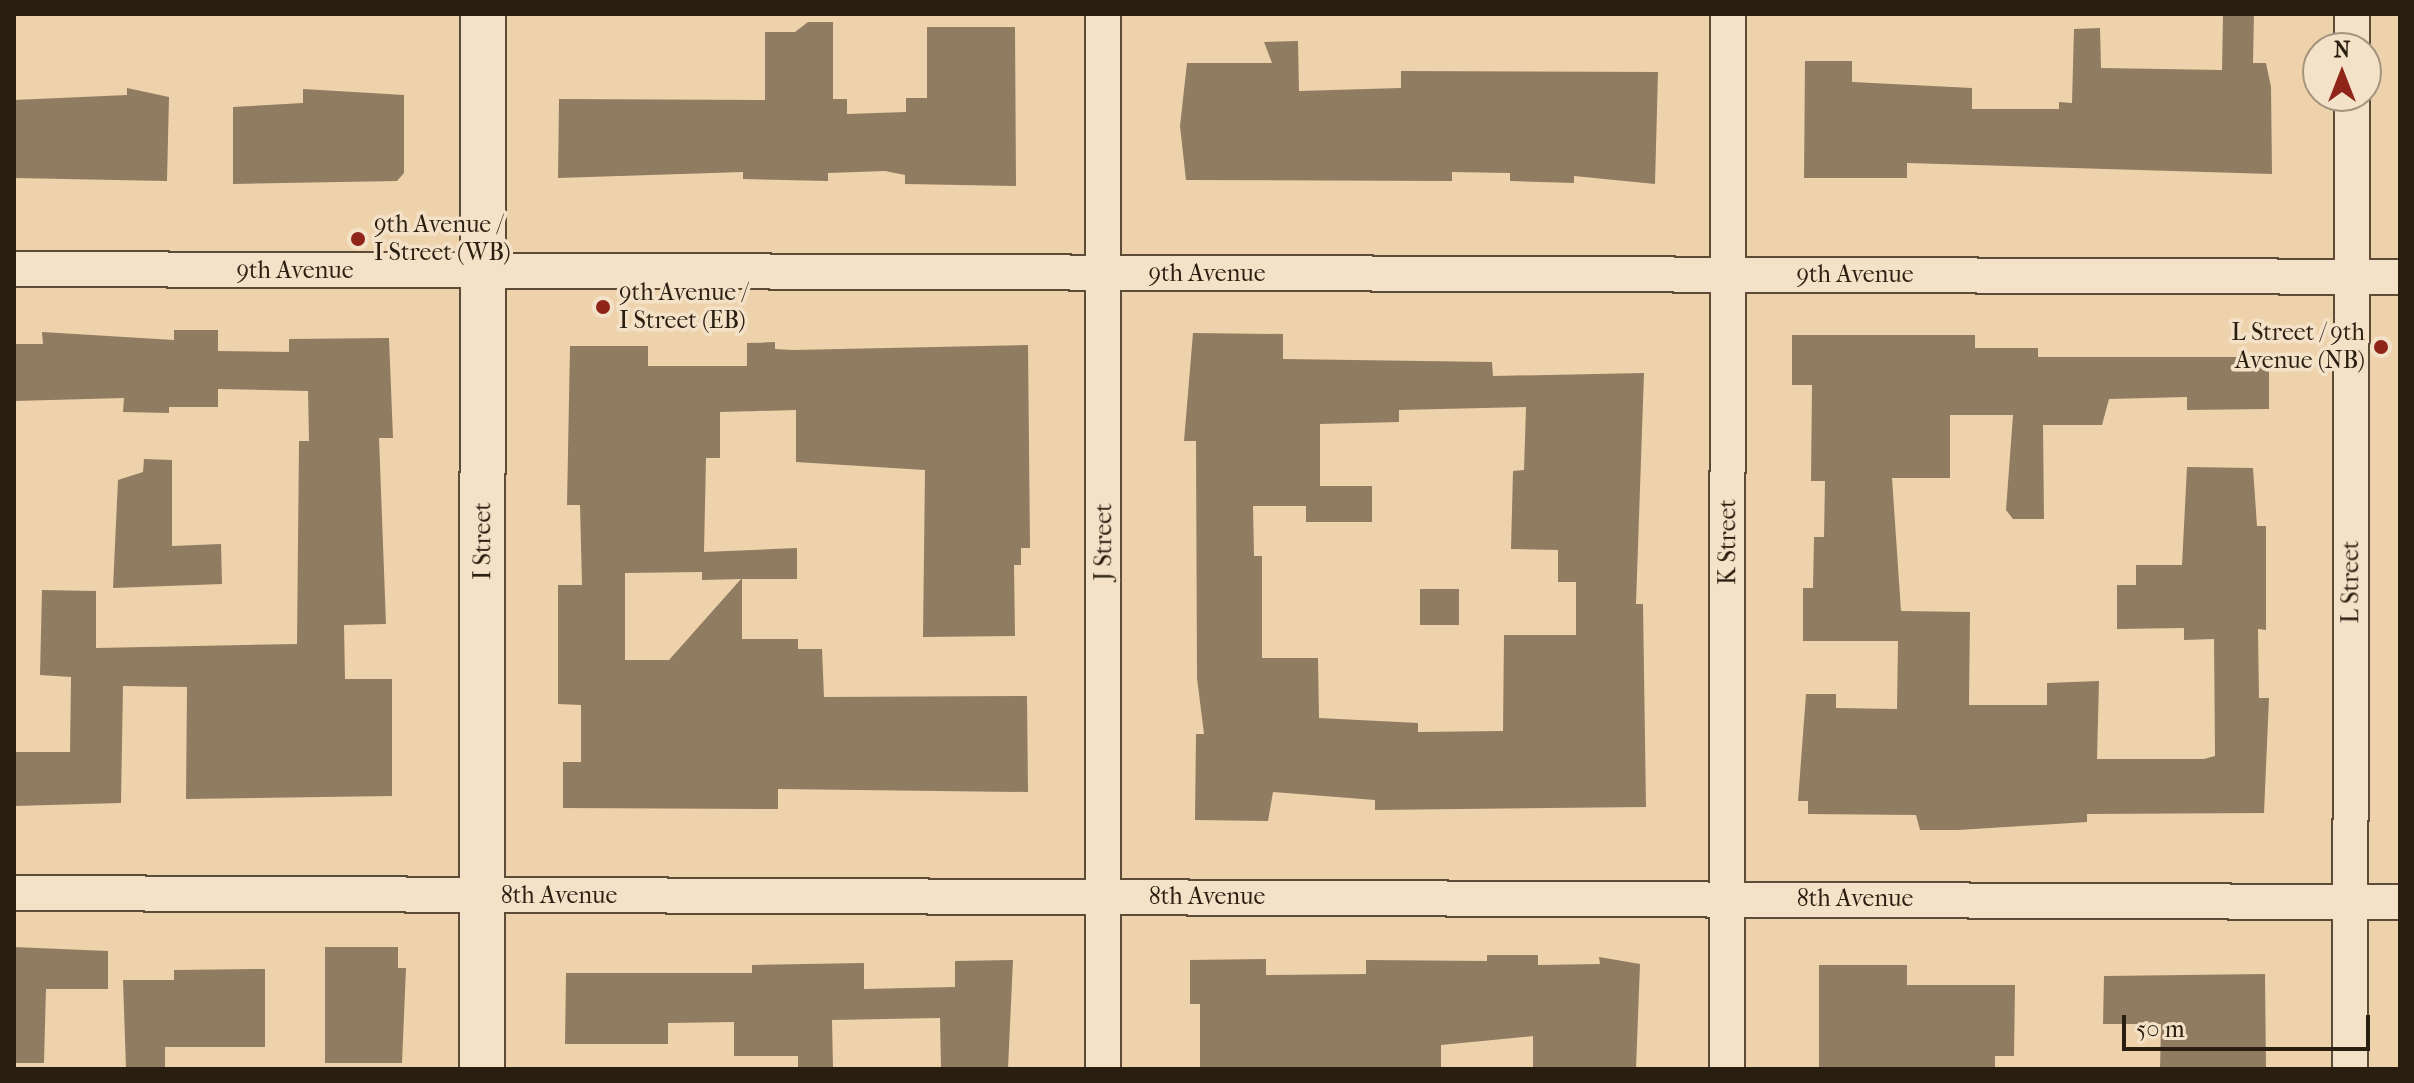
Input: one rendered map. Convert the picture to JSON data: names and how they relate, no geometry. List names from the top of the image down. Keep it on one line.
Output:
{"streets":{"street":["9th Avenue","I Street","J Street","K Street","L Street","8th Avenue"]},"crossings":[["9th Avenue","I Street"],["9th Avenue","J Street"],["9th Avenue","K Street"],["9th Avenue","L Street"],["I Street","8th Avenue"],["J Street","8th Avenue"],["K Street","8th Avenue"],["L Street","8th Avenue"]],"places":["9th Avenue / I Street (WB)","9th Avenue / I Street (EB)","L Street / 9th Avenue (NB)"],"scale_bar":"50 m","north":"top"}
